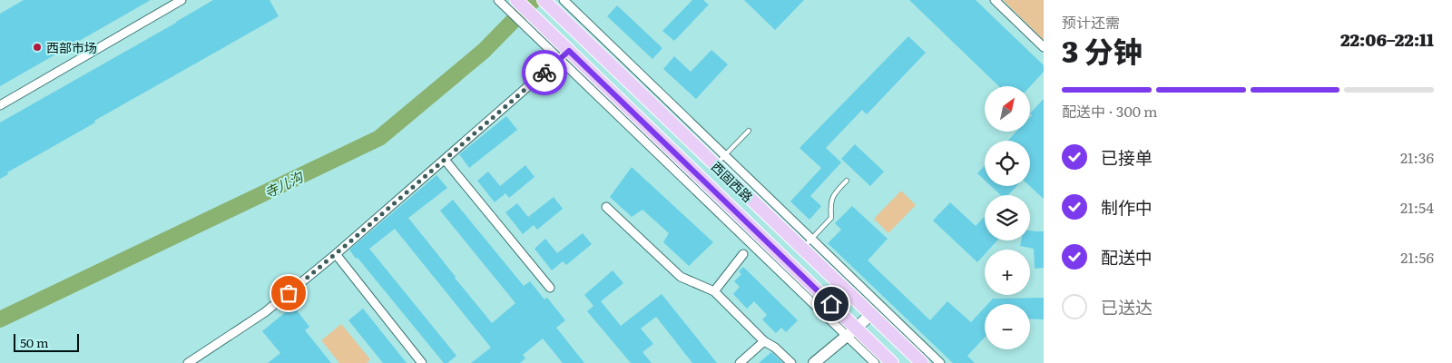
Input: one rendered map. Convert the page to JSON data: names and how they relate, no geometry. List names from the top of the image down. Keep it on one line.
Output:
{"streets":{"main road":["西固西路"]},"water":["寺儿沟"],"places":["西部市场"],"scale_bar":"50 m","north":"top right","page":{"heading":["3 分钟","预计还需","22:06–22:11"],"bar":"配送中 · 300 m","map_buttons":["+","−"],"list":[["已接单","21:36"],["制作中","21:54"],["配送中","21:56"],"已送达"],"scale":"50 m"}}
